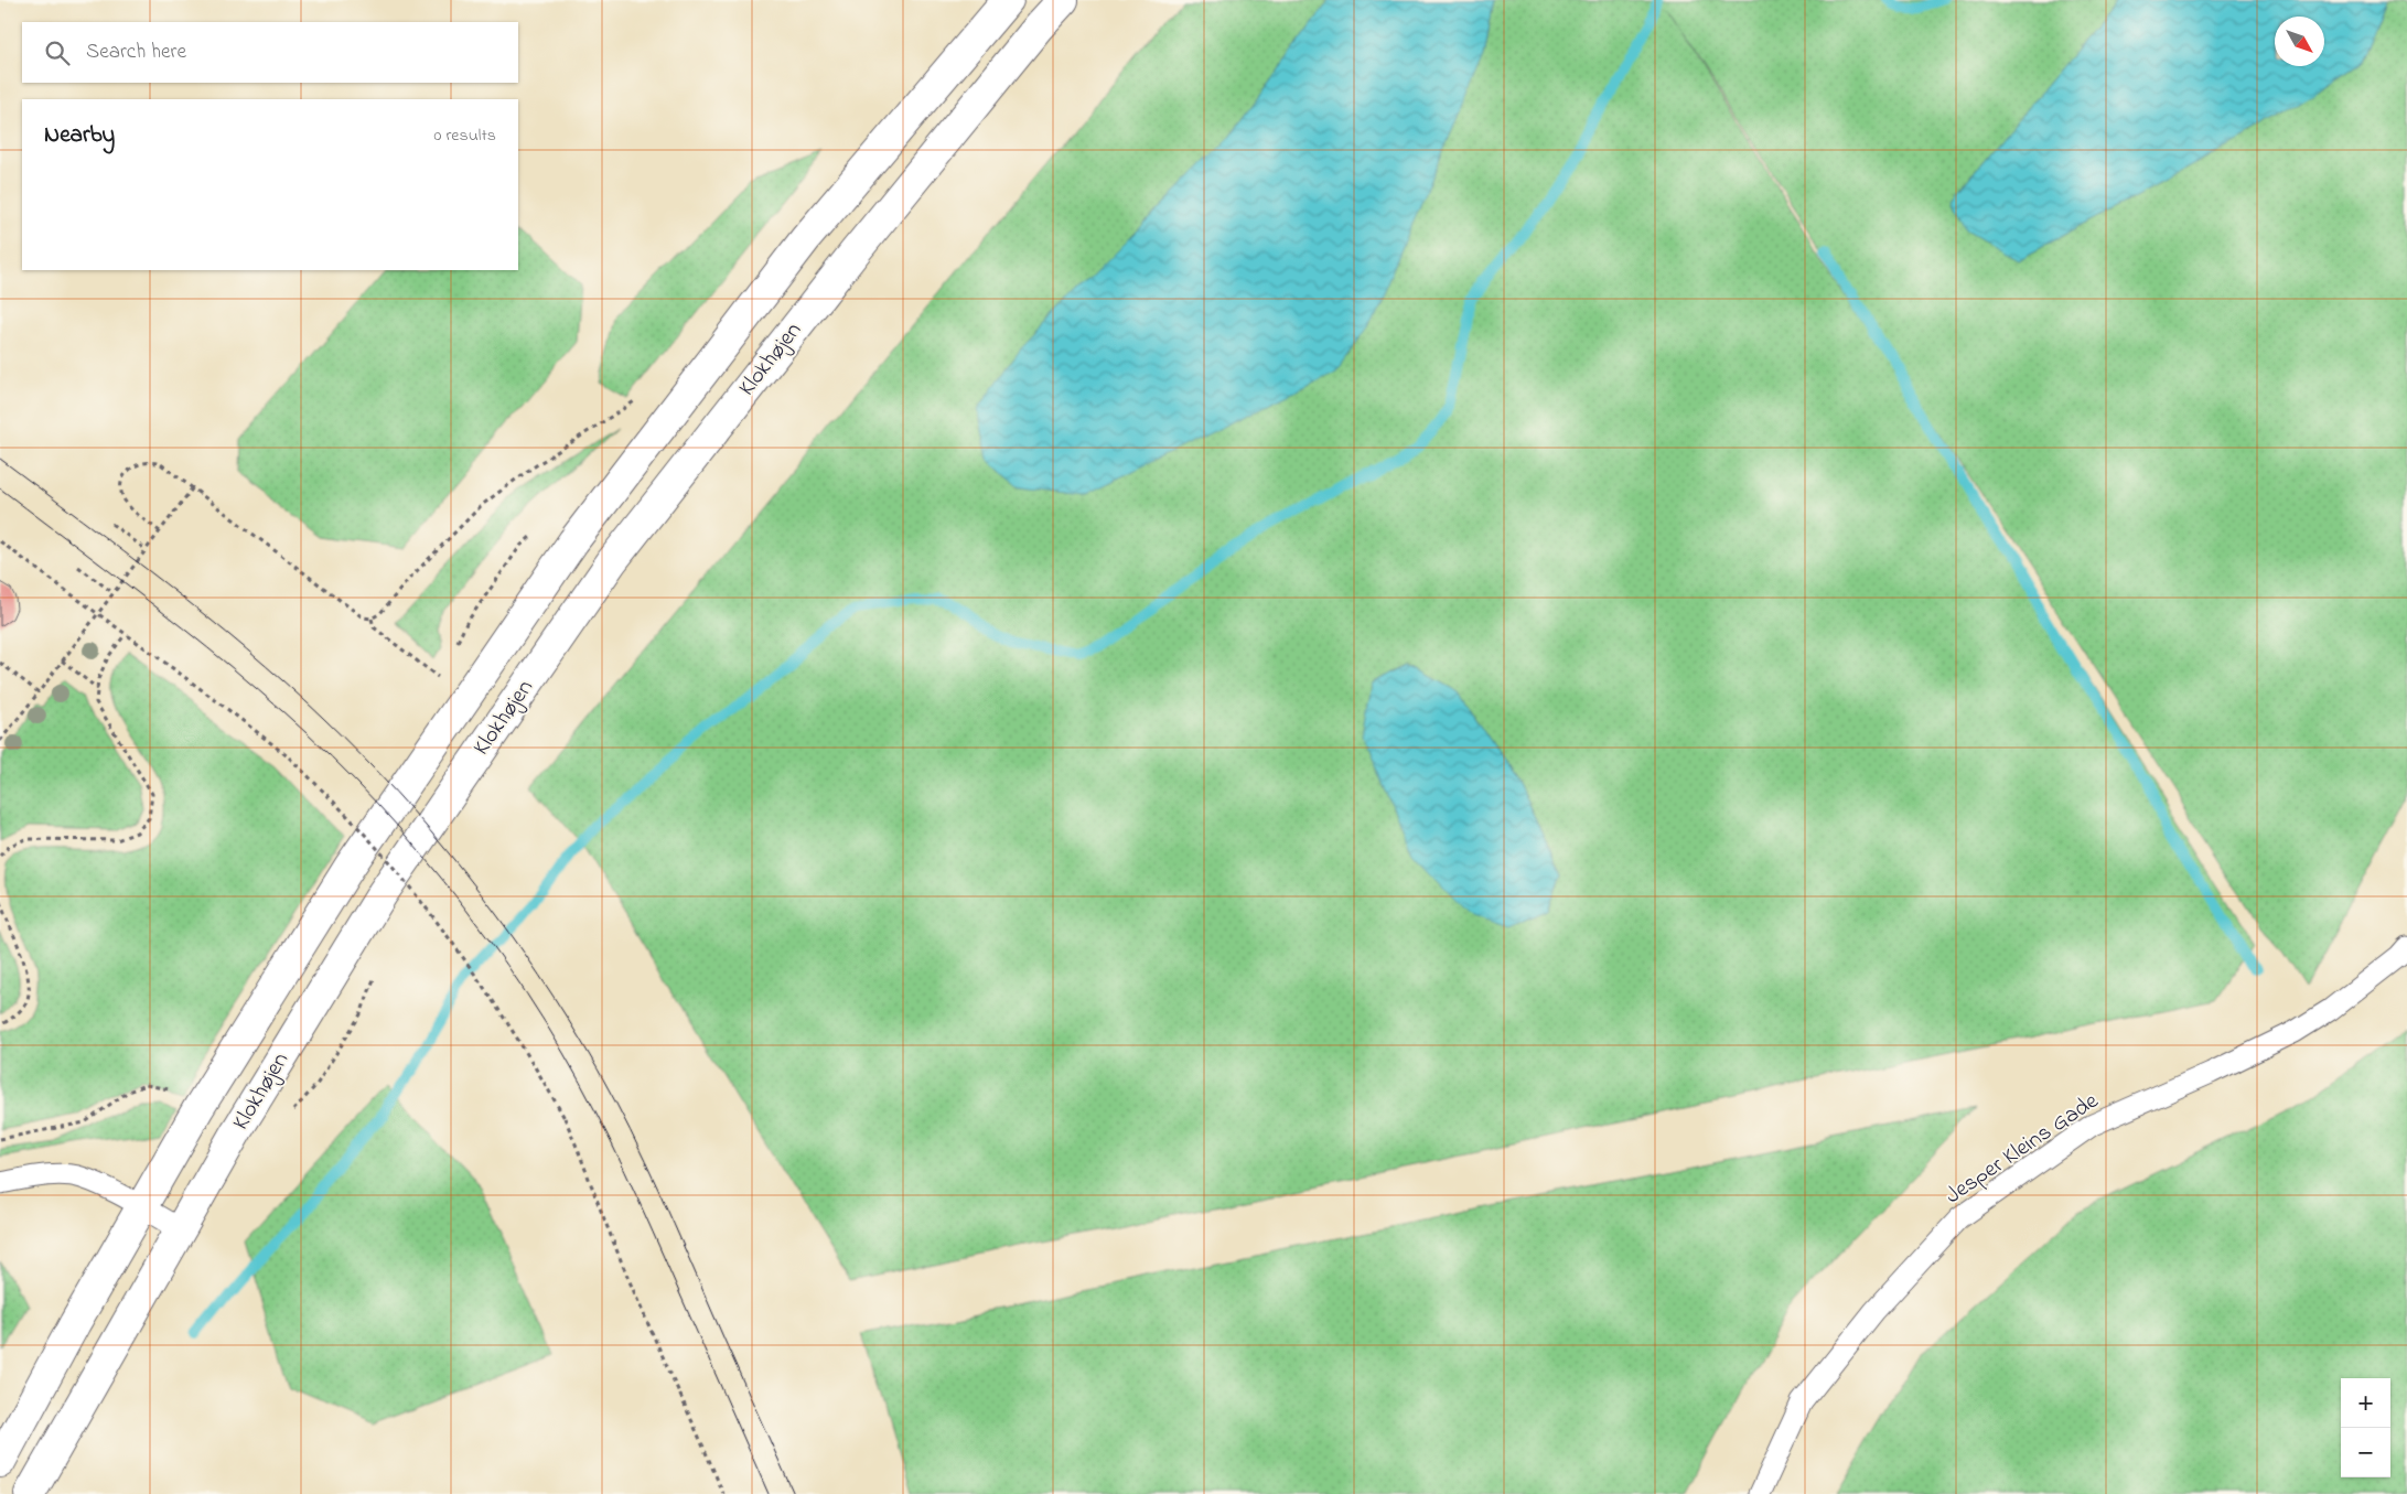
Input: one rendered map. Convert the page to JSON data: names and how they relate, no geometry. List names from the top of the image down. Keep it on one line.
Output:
{"streets":{"street":["Klokhøjen"],"lane":["Jesper Kleins Gade"]},"north":"bottom right","page":{"search":"Search here","heading":["Nearby","0 results"],"map_buttons":["+","−"]}}
